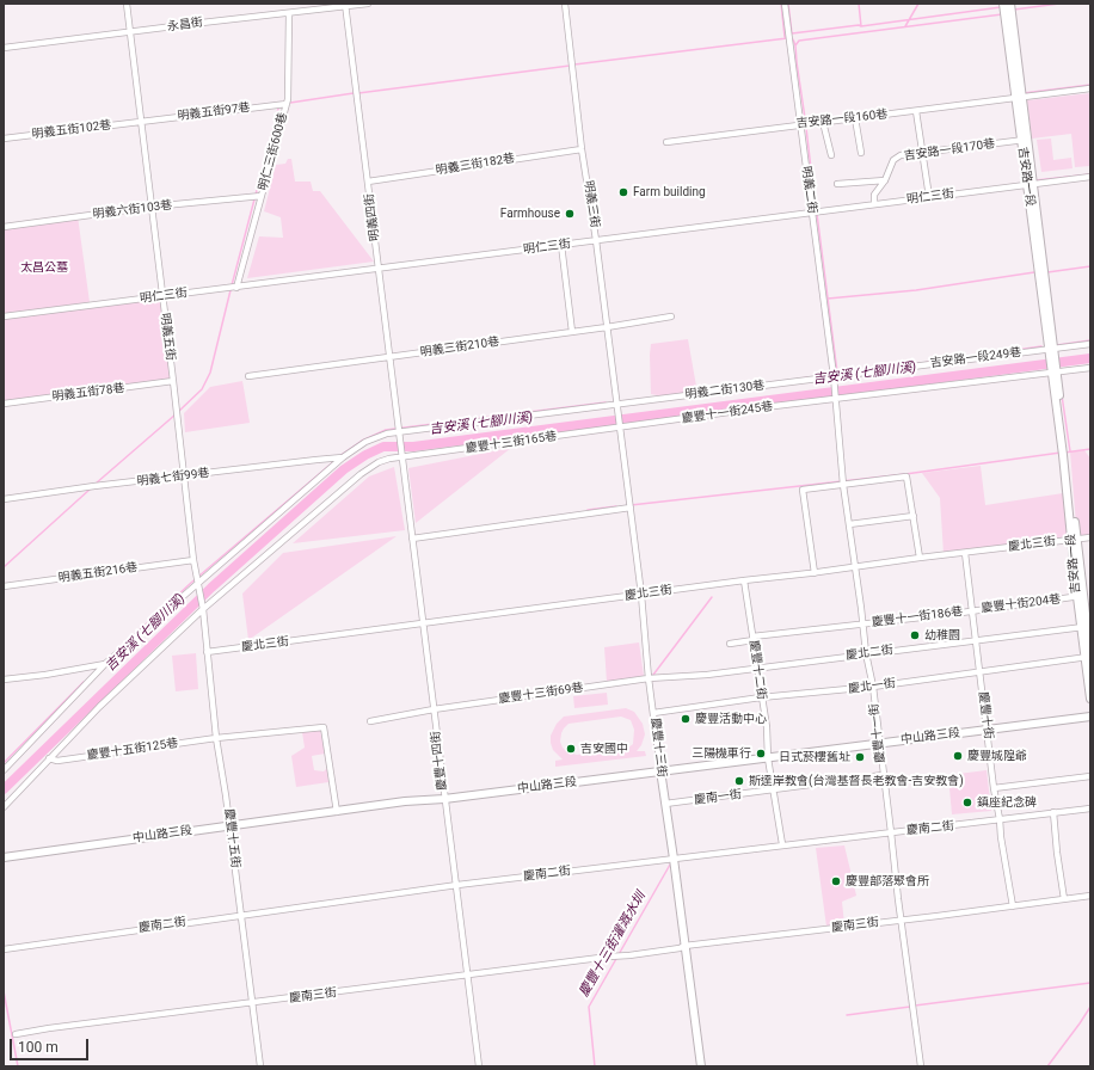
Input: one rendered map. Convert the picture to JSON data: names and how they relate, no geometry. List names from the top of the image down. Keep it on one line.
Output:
{"streets":{"street":["永昌街","明義五街97巷","吉安路一段160巷","明義五街102巷","吉安路一段170巷","明仁三街600巷","明義三街182巷","吉安路一段","明義二街","明仁三街","明義三街","明義六街103巷","明義四街","明義五街","明義三街210巷","吉安路一段249巷","明義二街130巷","明義五街78巷","慶豐十一街245巷","慶豐十三街165巷","明義七街99巷","慶北三街","明義五街216巷","慶豐十街204巷","慶豐十一街186巷","慶北二街","慶豐十二街","慶北一街","慶豐十三街69巷","慶豐十街","慶豐十一街","中山路三段","慶豐十三街","慶豐十五街125巷","慶豐十四街","慶南一街","慶南二街","慶豐十五街","慶南三街"]},"crossings":[["永昌街","明仁三街600巷"],["永昌街","明義四街"],["永昌街","明義五街"],["明義五街97巷","明義五街102巷"],["明義五街97巷","明仁三街600巷"],["明義五街97巷","明義五街"],["吉安路一段160巷","吉安路一段"],["吉安路一段160巷","明義二街"],["明義五街102巷","明義五街"],["吉安路一段170巷","吉安路一段"],["吉安路一段170巷","明仁三街"],["明仁三街600巷","明仁三街"],["明仁三街600巷","明義六街103巷"],["明義三街182巷","明義三街"],["明義三街182巷","明義四街"],["吉安路一段","明仁三街"],["吉安路一段","吉安路一段249巷"],["吉安路一段","慶豐十一街245巷"],["吉安路一段","慶北三街"],["吉安路一段","慶豐十街204巷"],["吉安路一段","慶北二街"],["吉安路一段","慶北一街"],["明義二街","明仁三街"],["明義二街","吉安路一段249巷"],["明義二街","明義二街130巷"],["明義二街","慶豐十一街245巷"],["明義二街","慶豐十一街"],["明仁三街","明義三街"],["明仁三街","明義四街"],["明仁三街","明義五街"],["明義三街","明義三街210巷"],["明義三街","明義二街130巷"],["明義三街","慶豐十一街245巷"],["明義三街","慶豐十三街165巷"],["明義三街","慶豐十三街"],["明義六街103巷","明義五街"],["明義四街","明義三街210巷"],["明義四街","明義二街130巷"],["明義四街","慶豐十三街165巷"],["明義四街","慶豐十四街"],["明義五街","明義二街130巷"],["明義五街","明義五街78巷"],["明義五街","慶豐十三街165巷"],["明義五街","明義七街99巷"],["明義五街","明義五街216巷"],["明義五街","慶豐十五街"],["吉安路一段249巷","明義二街130巷"],["明義二街130巷","明義七街99巷"],["慶豐十一街245巷","慶豐十三街165巷"],["慶豐十一街245巷","慶豐十一街"],["慶豐十一街245巷","慶豐十三街"],["慶豐十三街165巷","慶豐十三街"],["慶豐十三街165巷","慶豐十五街125巷"],["慶豐十三街165巷","慶豐十四街"],["慶豐十三街165巷","慶豐十五街"],["慶北三街","慶豐十二街"],["慶北三街","慶豐十街"],["慶北三街","慶豐十一街"],["慶北三街","慶豐十三街"],["慶北三街","慶豐十四街"],["慶北三街","慶豐十五街"],["慶豐十街204巷","慶豐十一街186巷"],["慶豐十街204巷","慶豐十街"],["慶豐十一街186巷","慶豐十二街"],["慶豐十一街186巷","慶豐十街"],["慶豐十一街186巷","慶豐十一街"],["慶北二街","慶豐十二街"],["慶北二街","慶豐十三街69巷"],["慶北二街","慶豐十街"],["慶北二街","慶豐十一街"],["慶北二街","慶豐十三街"],["慶豐十二街","慶北一街"],["慶豐十二街","中山路三段"],["慶豐十二街","慶南一街"],["慶豐十二街","慶南二街"],["慶北一街","慶豐十街"],["慶北一街","慶豐十一街"],["慶北一街","慶豐十三街"],["慶豐十三街69巷","慶豐十三街"],["慶豐十三街69巷","慶豐十四街"],["慶豐十街","中山路三段"],["慶豐十街","慶南二街"],["慶豐十街","慶南三街"],["慶豐十一街","中山路三段"],["慶豐十一街","慶南一街"],["慶豐十一街","慶南二街"],["慶豐十一街","慶南三街"],["中山路三段","慶豐十三街"],["中山路三段","慶豐十五街125巷"],["中山路三段","慶豐十四街"],["中山路三段","慶豐十五街"],["慶豐十三街","慶南一街"],["慶豐十三街","慶南二街"],["慶豐十三街","慶南三街"],["慶豐十五街125巷","慶豐十五街"],["慶豐十四街","慶南二街"],["慶豐十四街","慶南三街"],["慶南二街","慶豐十五街"],["慶豐十五街","慶南三街"]],"water":["吉安溪 (七腳川溪)","慶豐十三街灌溉水圳"],"parks":["太昌公墓"],"places":["Farm building","Farmhouse","幼稚園","慶豐活動中心","吉安國中","三陽機車行","慶豐城隍爺","日式菸樓舊址","斯達岸教會(台灣基督長老教會-吉安教會)","鎮座紀念碑","慶豐部落聚會所"],"scale_bar":"100 m"}
